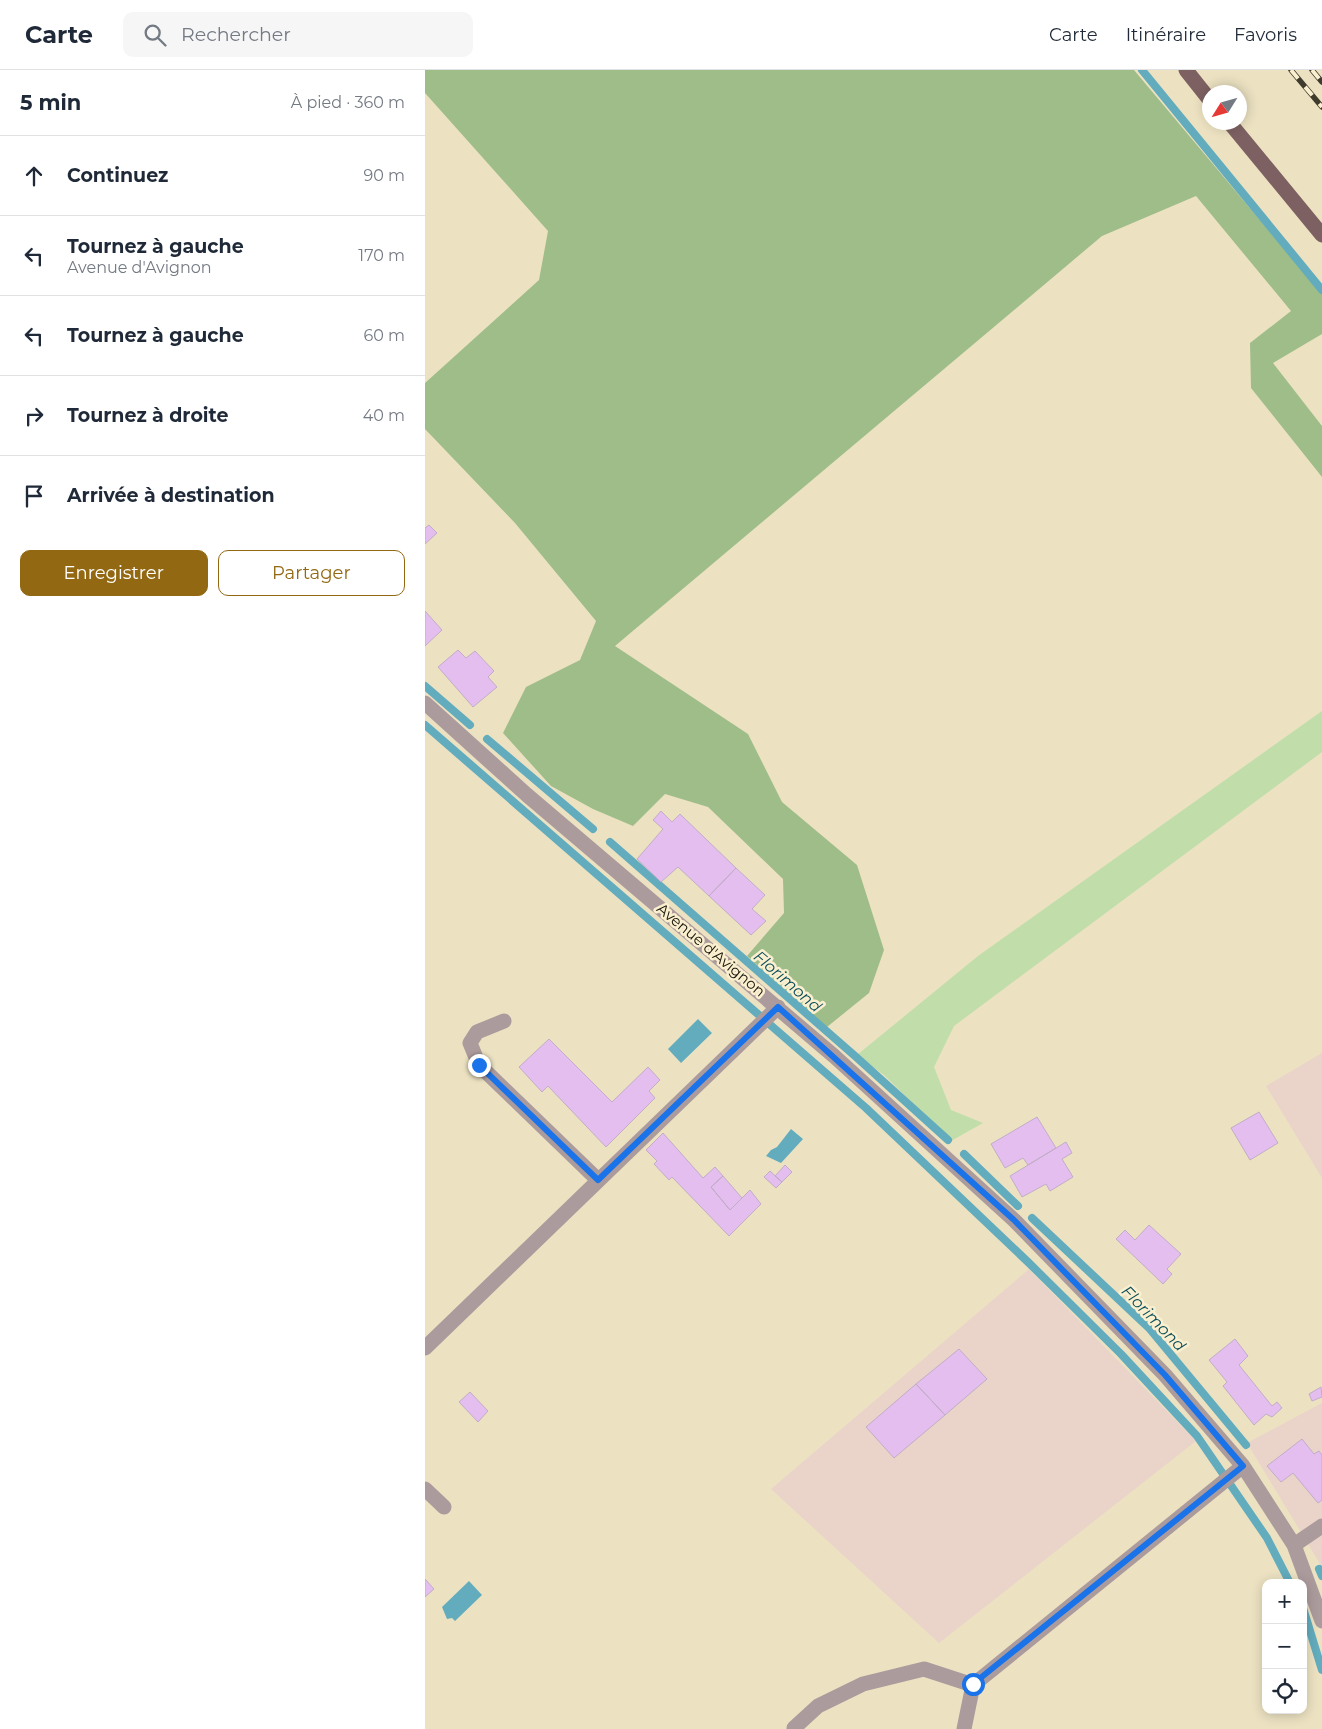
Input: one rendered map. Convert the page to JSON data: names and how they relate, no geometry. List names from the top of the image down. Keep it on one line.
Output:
{"streets":{"street":["Avenue d'Avignon"]},"water":["Florimond"],"north":"bottom left","page":{"header":"Carte","search":"Rechercher","nav":["Carte","Itinéraire","Favoris"],"heading":["5 min","À pied · 360 m"],"list":[["Continuez","90 m"],["Tournez à gauche","Avenue d'Avignon","170 m"],["Tournez à gauche","60 m"],["Tournez à droite","40 m"],"Arrivée à destination"],"buttons":["Enregistrer","Partager"],"map_buttons":["+","−"]}}
